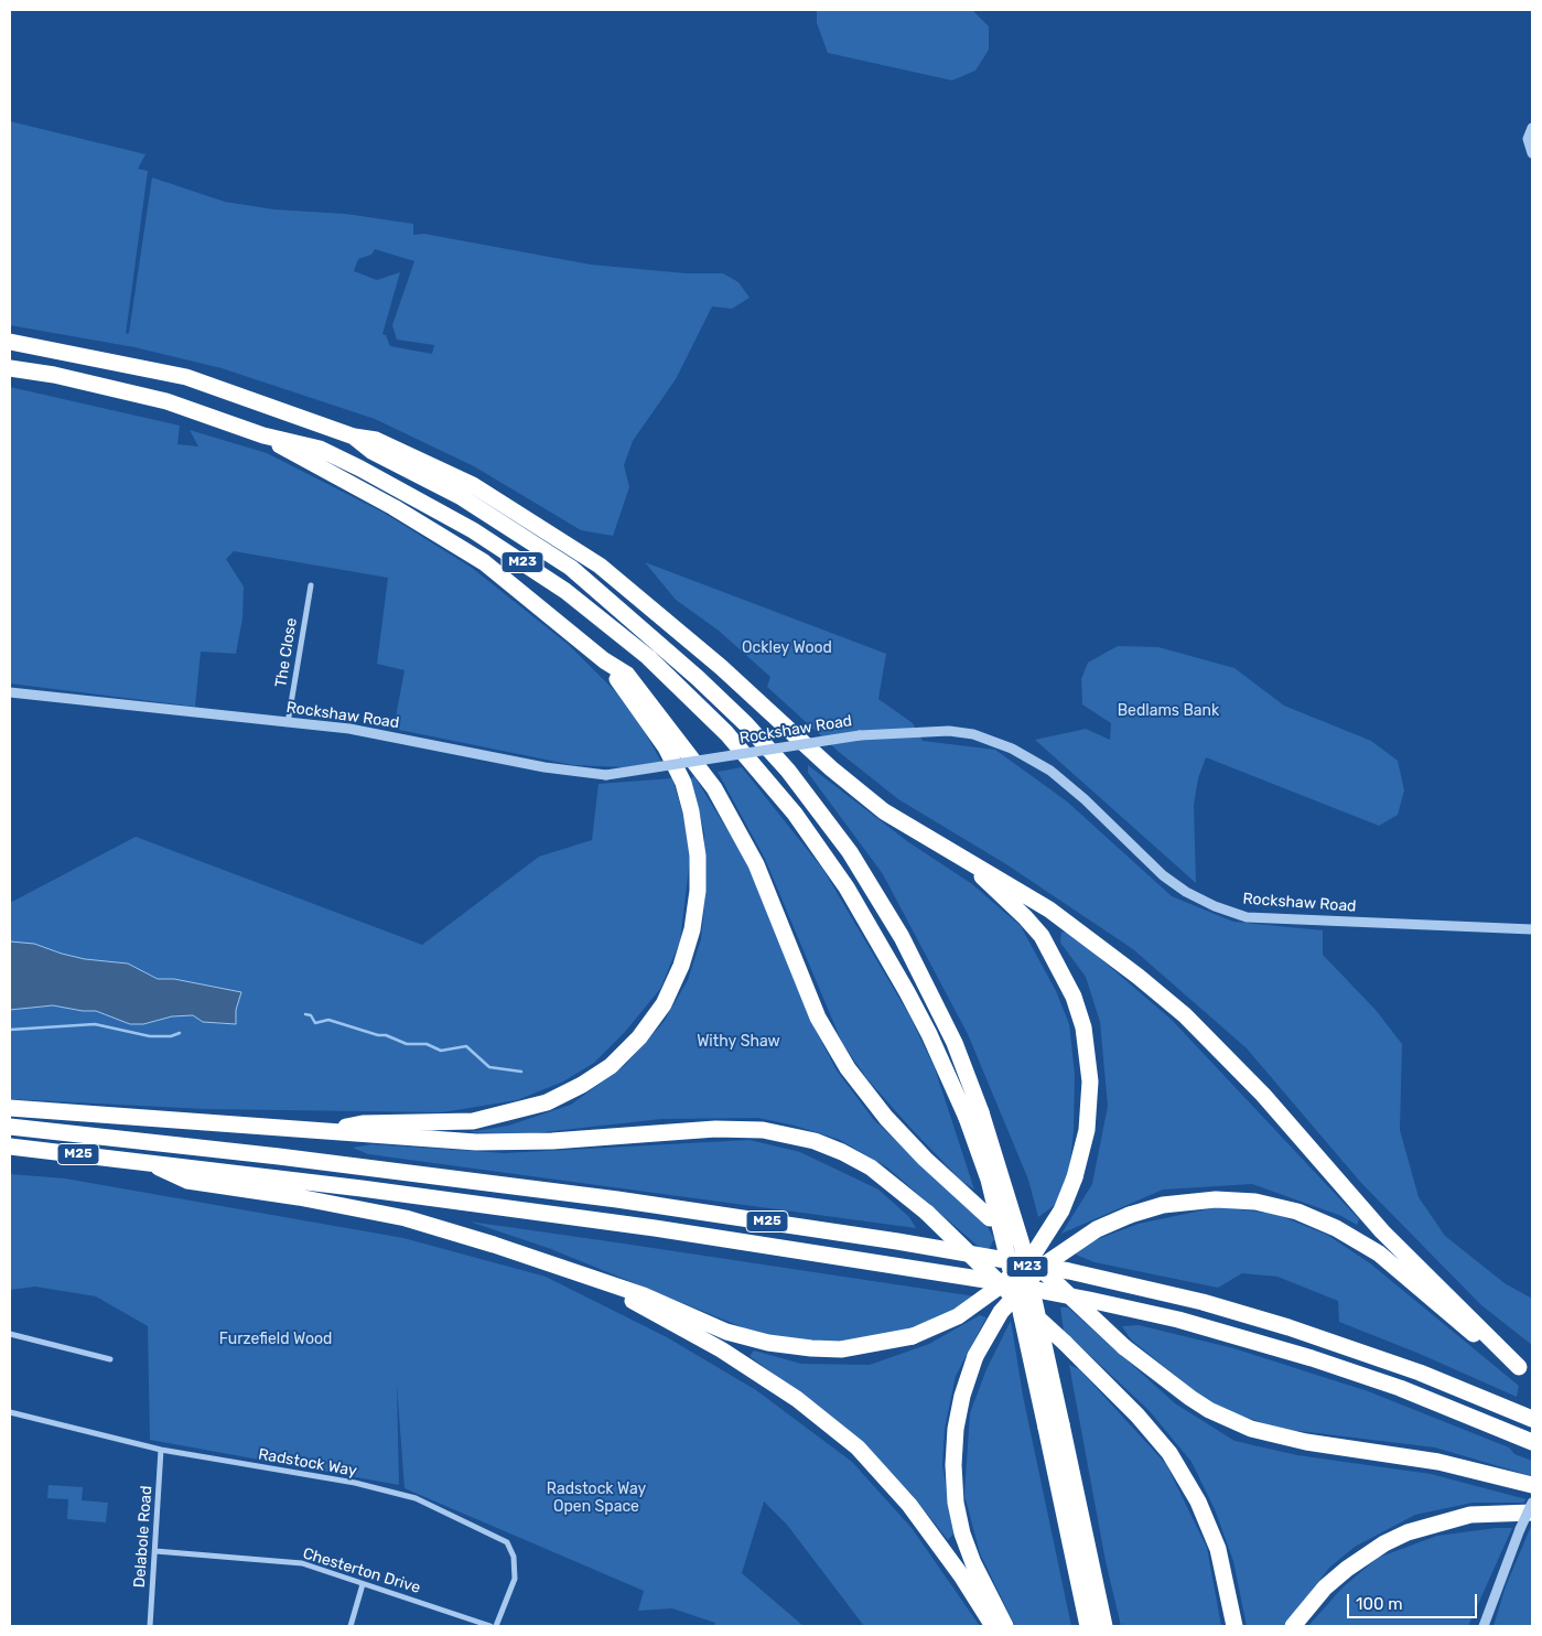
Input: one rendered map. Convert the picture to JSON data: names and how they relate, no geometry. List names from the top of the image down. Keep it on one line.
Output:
{"streets":{"highway":["M23","M25"],"street":["The Close","Rockshaw Road","Radstock Way","Delabole Road","Chesterton Drive"]},"crossings":[["The Close","Rockshaw Road"],["Radstock Way","Delabole Road"],["Delabole Road","Chesterton Drive"]],"parks":["Ockley Wood","Bedlams Bank","Withy Shaw","Furzefield Wood","Radstock Way Open Space"],"scale_bar":"100 m"}
